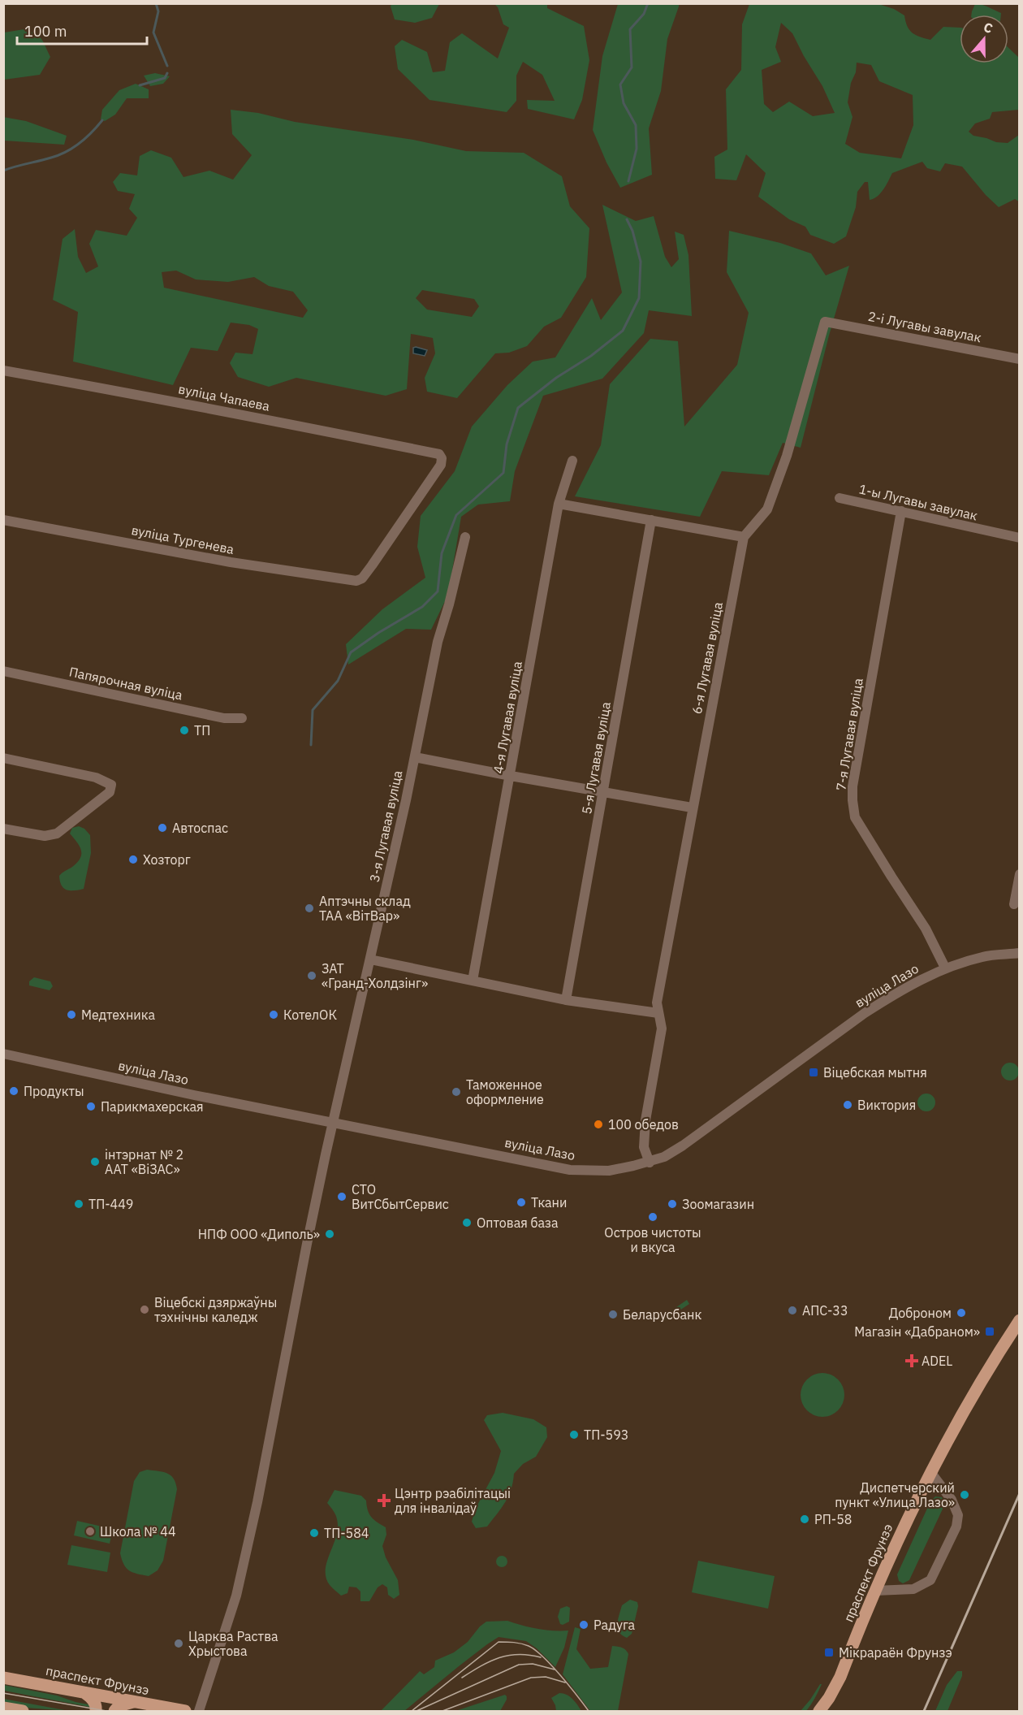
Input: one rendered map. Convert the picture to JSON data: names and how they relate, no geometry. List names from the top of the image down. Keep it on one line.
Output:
{"streets":{"main road":["праспект Фрунзэ"],"street":["2-і Лугавы завулак","вуліца Чапаева","1-ы Лугавы завулак","вуліца Тургенева","6-я Лугавая вуліца","Папярочная вуліца","4-я Лугавая вуліца","7-я Лугавая вуліца","5-я Лугавая вуліца","3-я Лугавая вуліца","вуліца Лазо"]},"crossings":[["2-і Лугавы завулак","6-я Лугавая вуліца"],["вуліца Чапаева","вуліца Тургенева"],["1-ы Лугавы завулак","7-я Лугавая вуліца"],["6-я Лугавая вуліца","вуліца Лазо"],["7-я Лугавая вуліца","вуліца Лазо"],["3-я Лугавая вуліца","вуліца Лазо"]],"places":{"other":["ТП","Автоспас","Хозторг","Аптэчны склад ТАА «ВітВар»","ЗАТ «Гранд-Холдзінг»","Медтехника","КотелОК","Продукты","Таможенное оформление","Виктория","Парикмахерская","100 обедов","інтэрнат № 2 ААТ «ВіЗАС»","СТО ВитСбытСервис","Ткани","ТП-449","Зоомагазин","Остров чистоты и вкуса","Оптовая база","НПФ ООО «Диполь»","Віцебскі дзяржаўны тэхнічны каледж","АПС-33","Доброном","Беларусбанк","ТП-593","Диспетчерский пункт «Улица Лазо»","РП-58","Школа № 44","ТП-584","Радуга","Царква Раства Хрыстова"],"transit":["Віцебская мытня","Магазін «Дабраном»","Мікрараён Фрунзэ"],"health":["ADEL","Цэнтр рэабілітацыі для інвалідаў"]},"scale_bar":"100 m","north":"top"}
